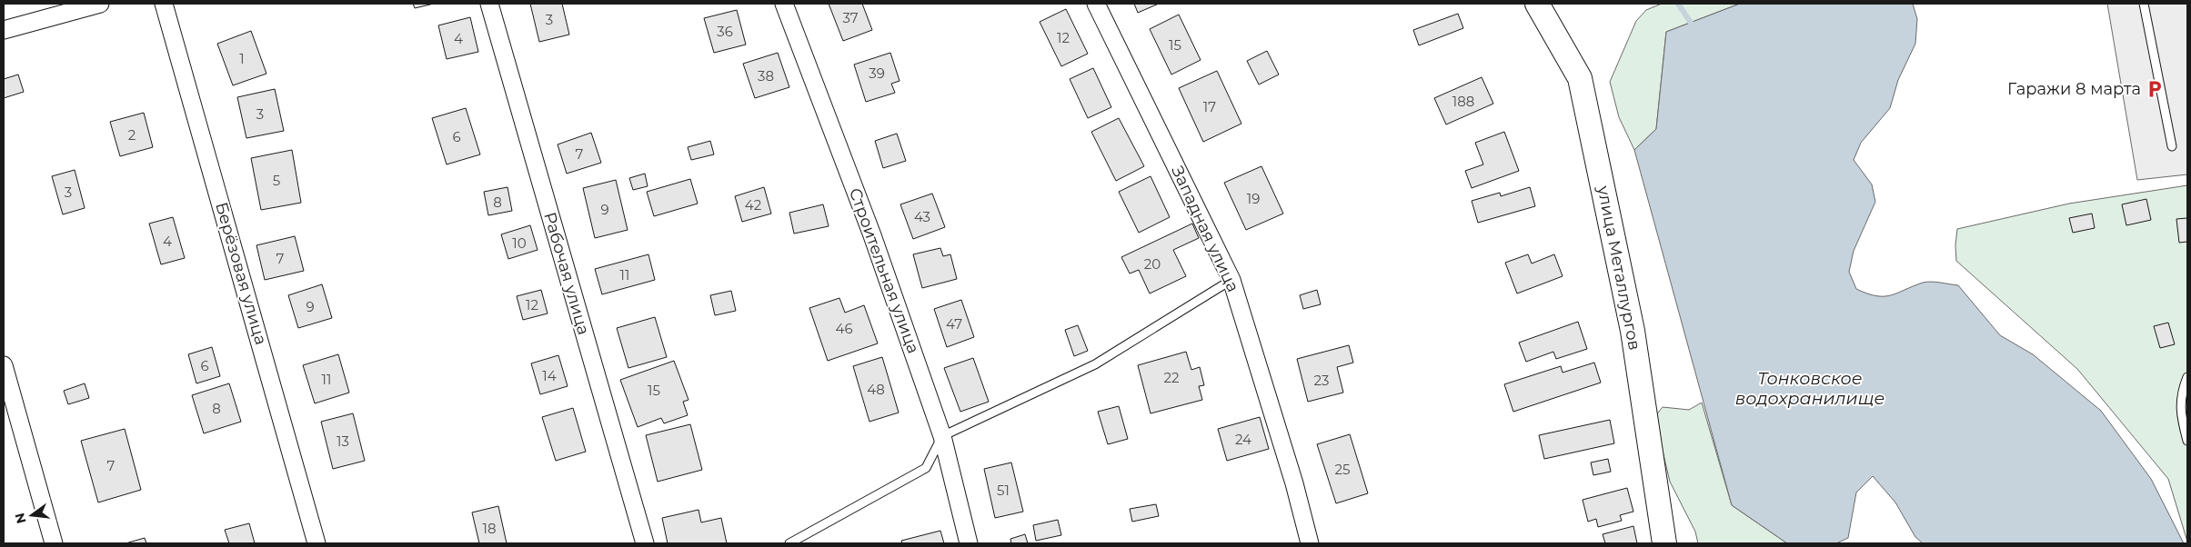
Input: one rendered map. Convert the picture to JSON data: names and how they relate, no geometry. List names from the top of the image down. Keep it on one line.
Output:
{"streets":{"street":["Западная улица","улица Металлургов","Строительная улица","Берёзовая улица","Рабочая улица"]},"water":["Тонковское водохранилище"],"places":{"parking":["Гаражи 8 марта"]},"house_numbers":["37","3","36","12","4","15","1","39","38","188","17","3","2","6","7","5","3","19","8","42","9","43","4","10","7","20","11","12","9","47","46","6","14","22","11","23","48","15","8","24","13","7","25","51","18"],"north":"left"}
